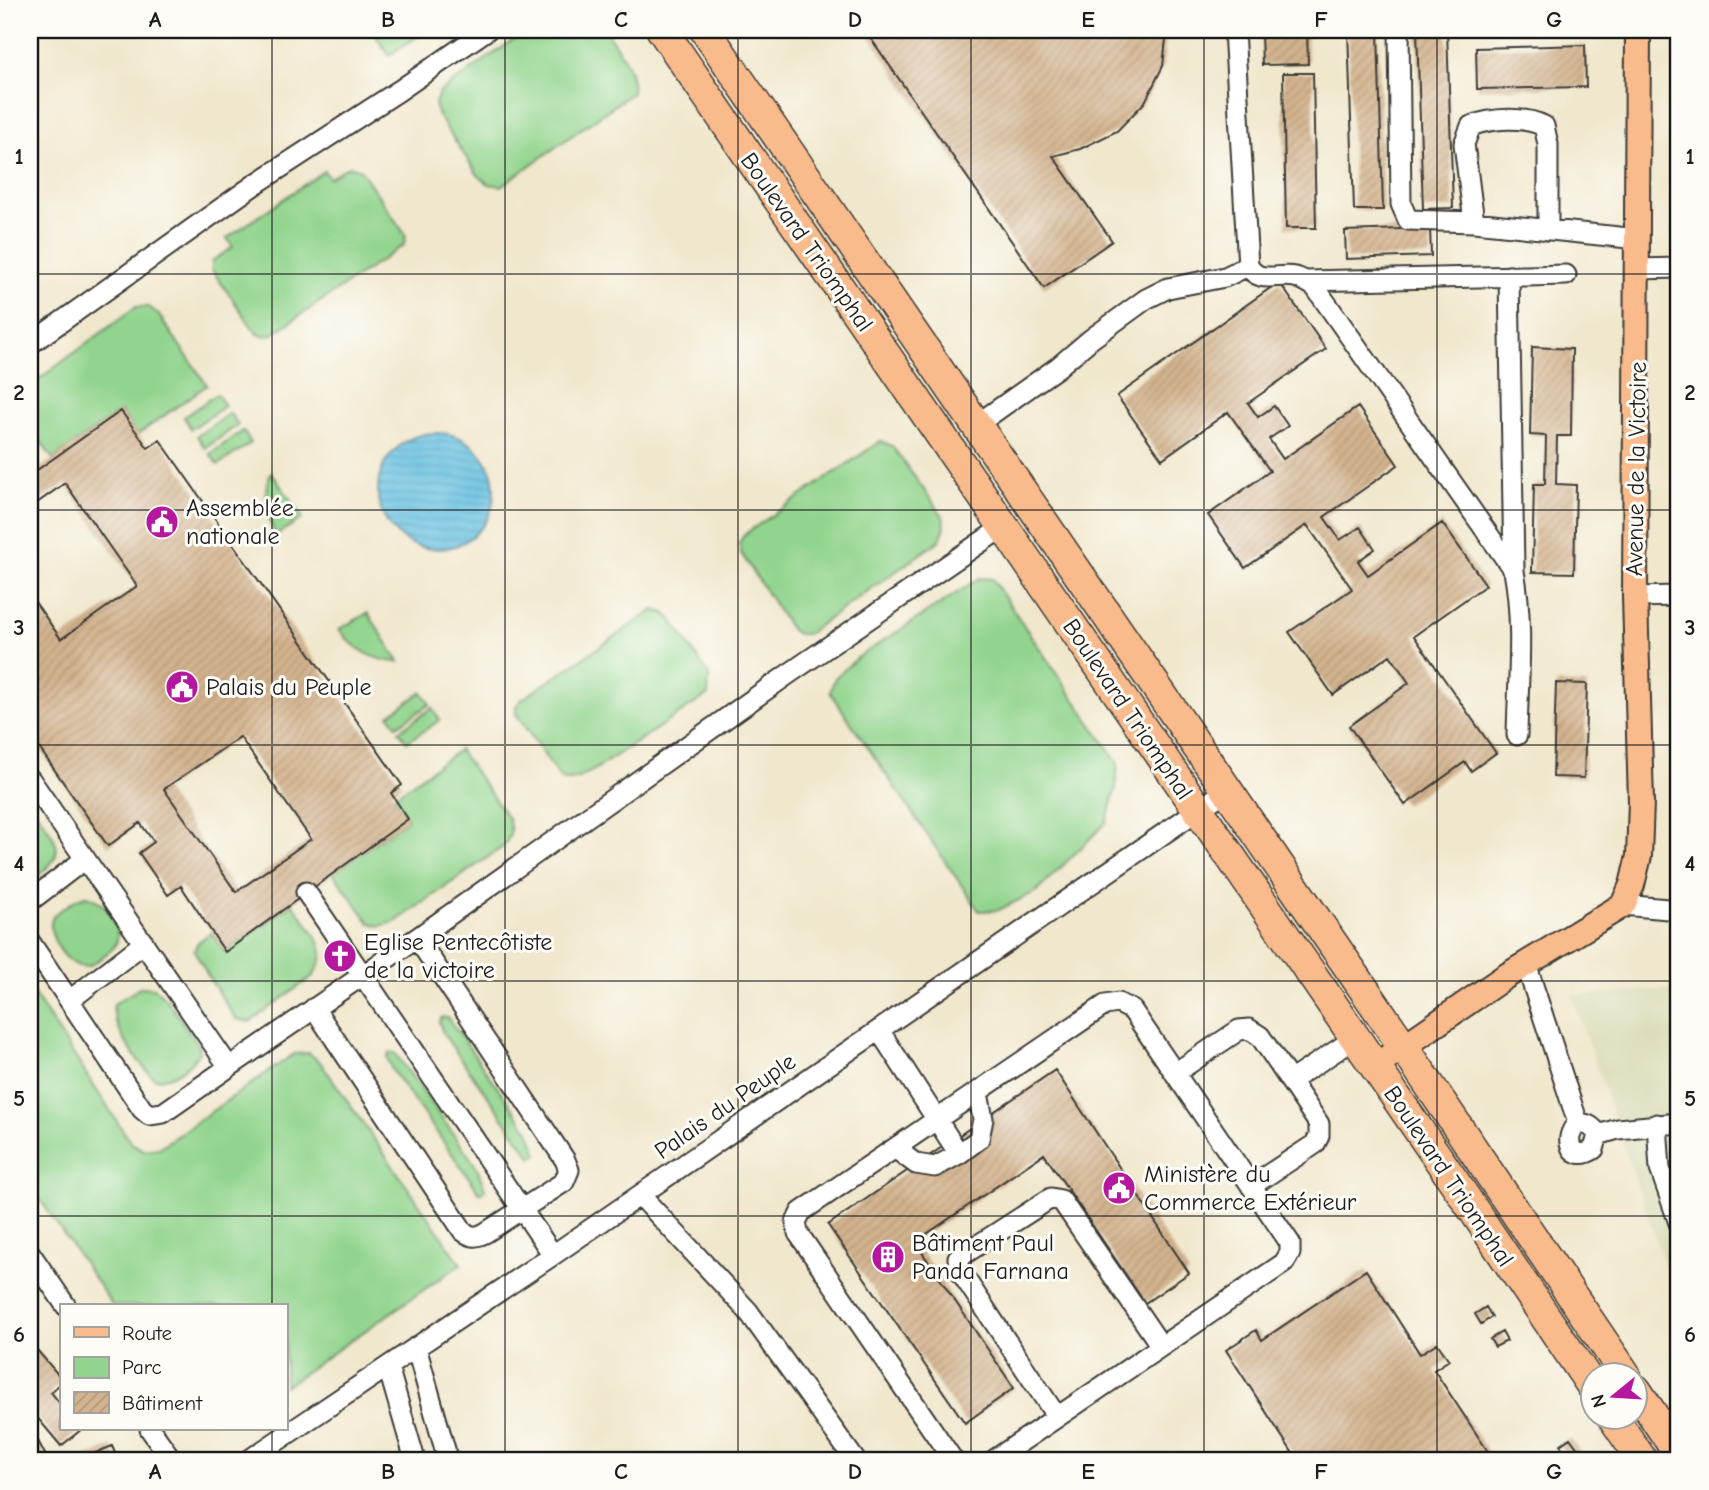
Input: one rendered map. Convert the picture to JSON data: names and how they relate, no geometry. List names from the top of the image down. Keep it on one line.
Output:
{"streets":{"highway":["Boulevard Triomphal"],"main road":["Avenue de la Victoire"],"street":["Palais du Peuple"]},"crossings":[["Boulevard Triomphal","Palais du Peuple"]],"places":{"public building":["Assemblée nationale","Palais du Peuple","Ministère du Commerce Extérieur"],"church":["Eglise Pentecôtiste de la victoire"],"building":["Bâtiment Paul Panda Farnana"]},"legend":["Route","Parc","Bâtiment"],"north":"left","grid":{"columns":["A","B","C","D","E","F","G"],"rows":["1","2","3","4","5","6"]}}
